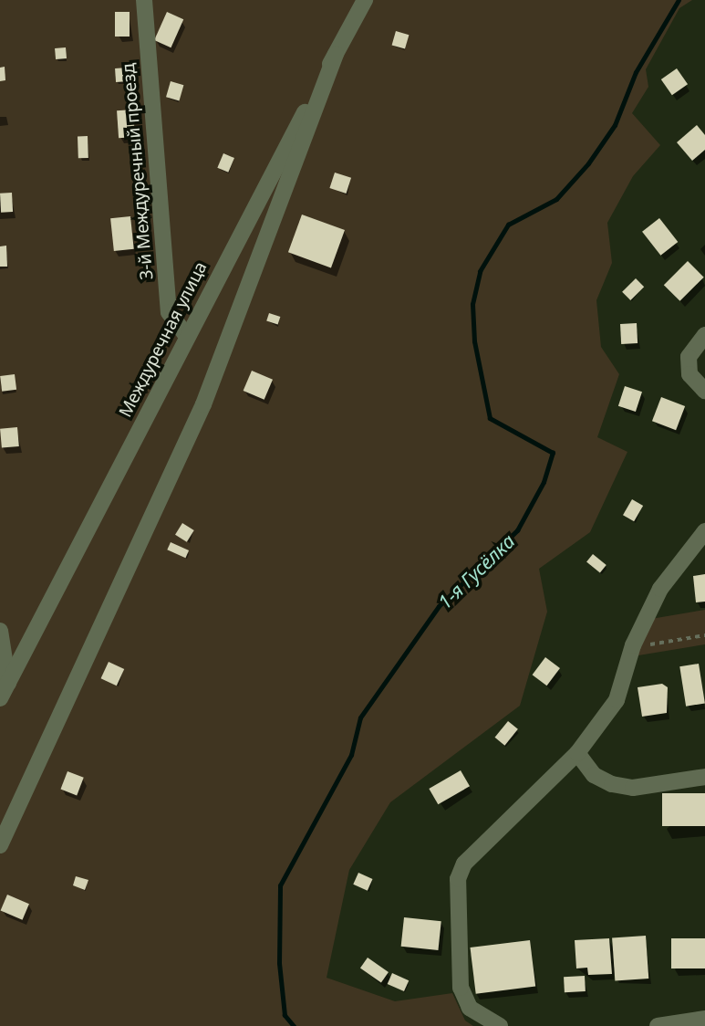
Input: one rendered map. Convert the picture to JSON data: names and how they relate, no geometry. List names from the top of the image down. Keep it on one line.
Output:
{"streets":{"street":["3-й Междуречный проезд","Междуречная улица"]},"crossings":[["3-й Междуречный проезд","Междуречная улица"]],"water":["1-я Гусёлка"]}
